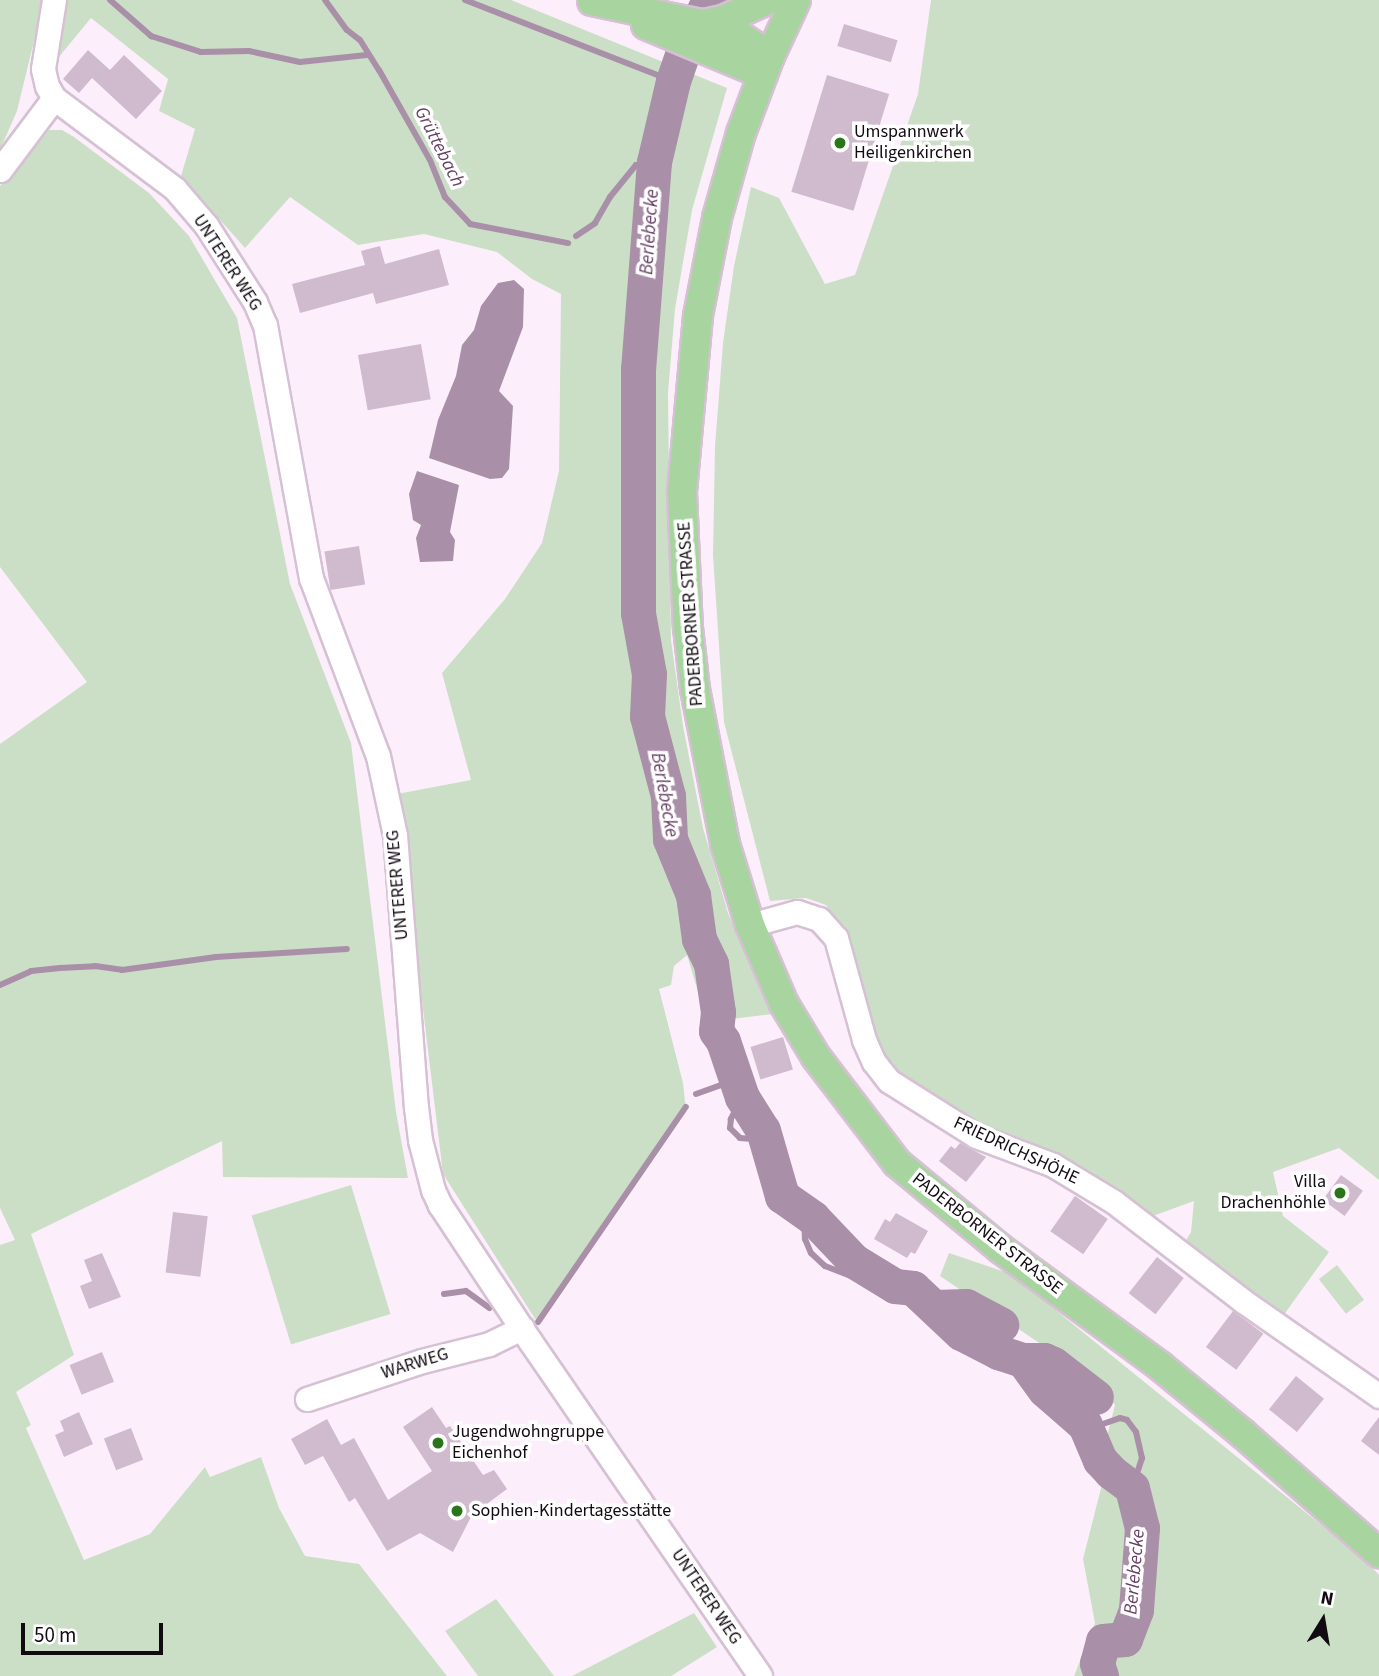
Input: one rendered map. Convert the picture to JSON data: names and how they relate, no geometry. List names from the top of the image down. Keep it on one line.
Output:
{"streets":{"main road":["PADERBORNER STRASSE"],"street":["UNTERER WEG","FRIEDRICHSHÖHE","WARWEG"]},"crossings":[["UNTERER WEG","WARWEG"],["PADERBORNER STRASSE","FRIEDRICHSHÖHE"]],"water":["Grüttebach","Berlebecke"],"places":["Umspannwerk Heiligenkirchen","Villa Drachenhöhle","Jugendwohngruppe Eichenhof","Sophien-Kindertagesstätte"],"scale_bar":"50 m","north":"top"}
